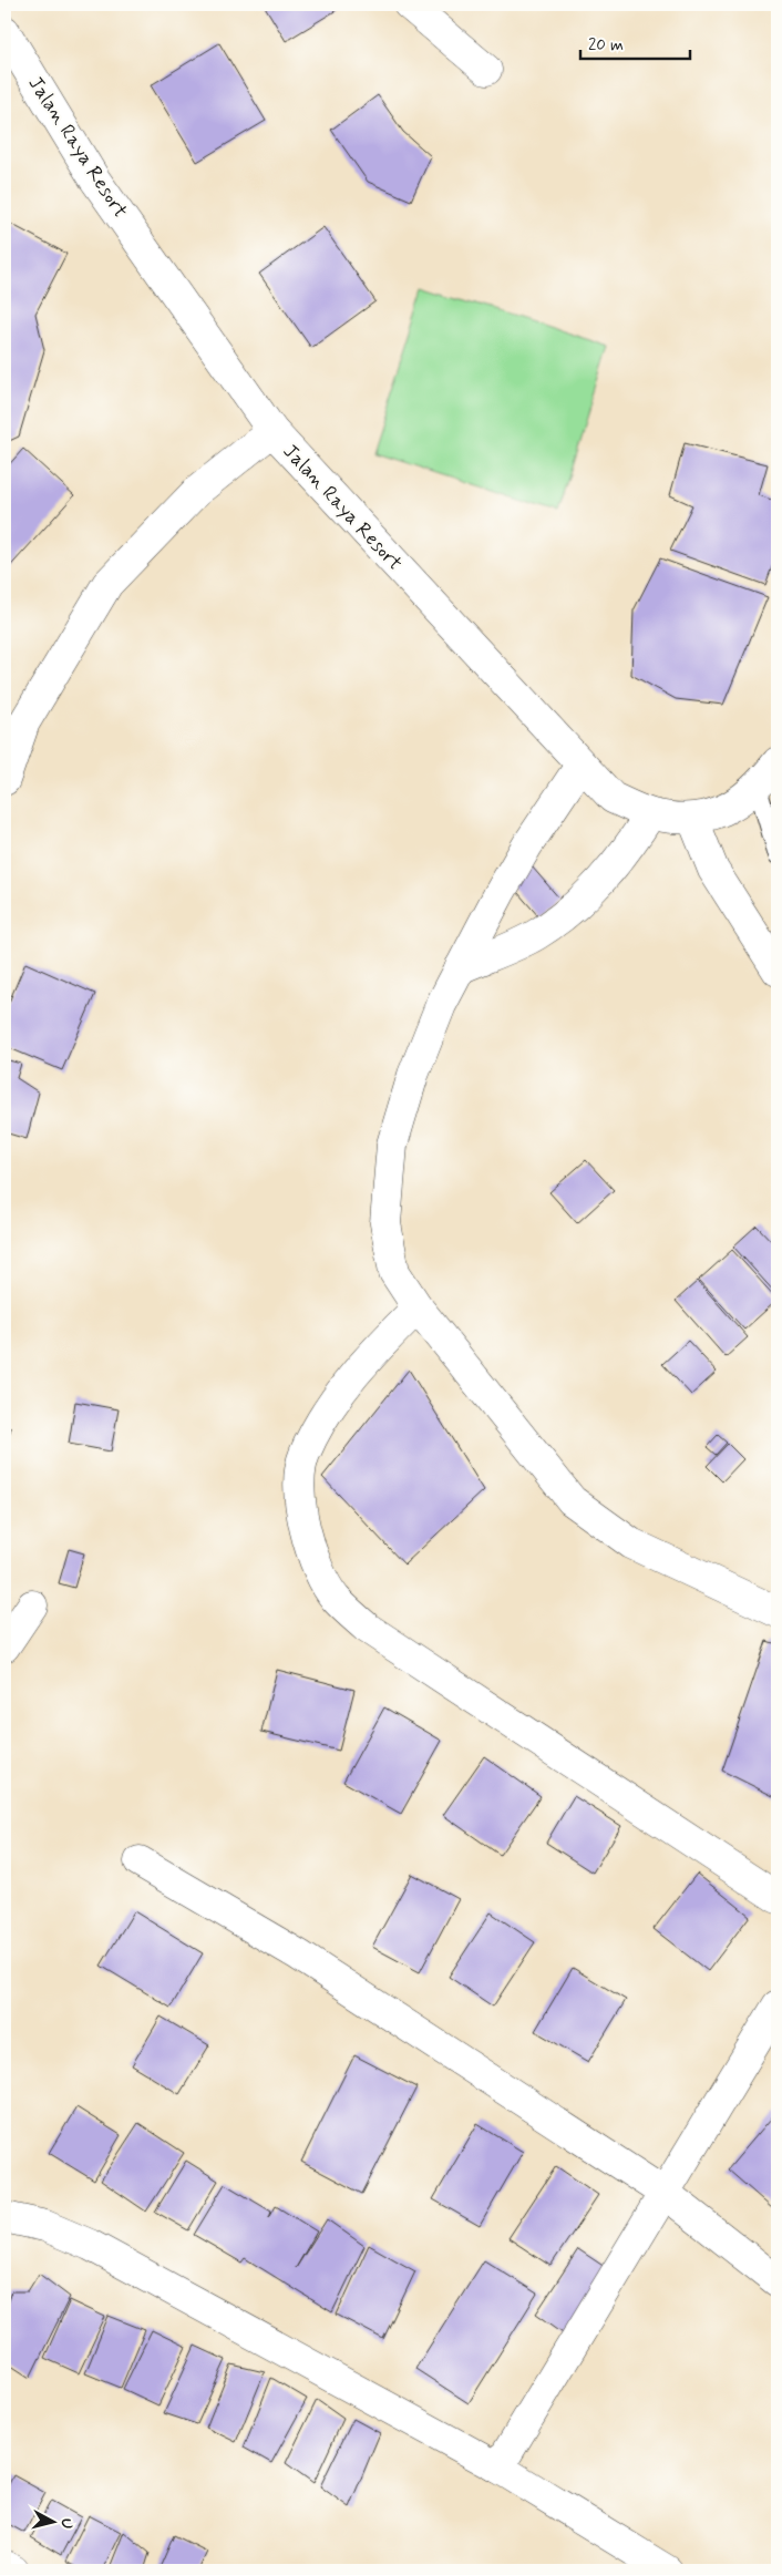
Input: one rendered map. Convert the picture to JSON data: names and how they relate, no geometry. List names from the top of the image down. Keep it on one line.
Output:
{"streets":{"street":["Jalan Raya Resort"]},"scale_bar":"20 m","north":"right"}
